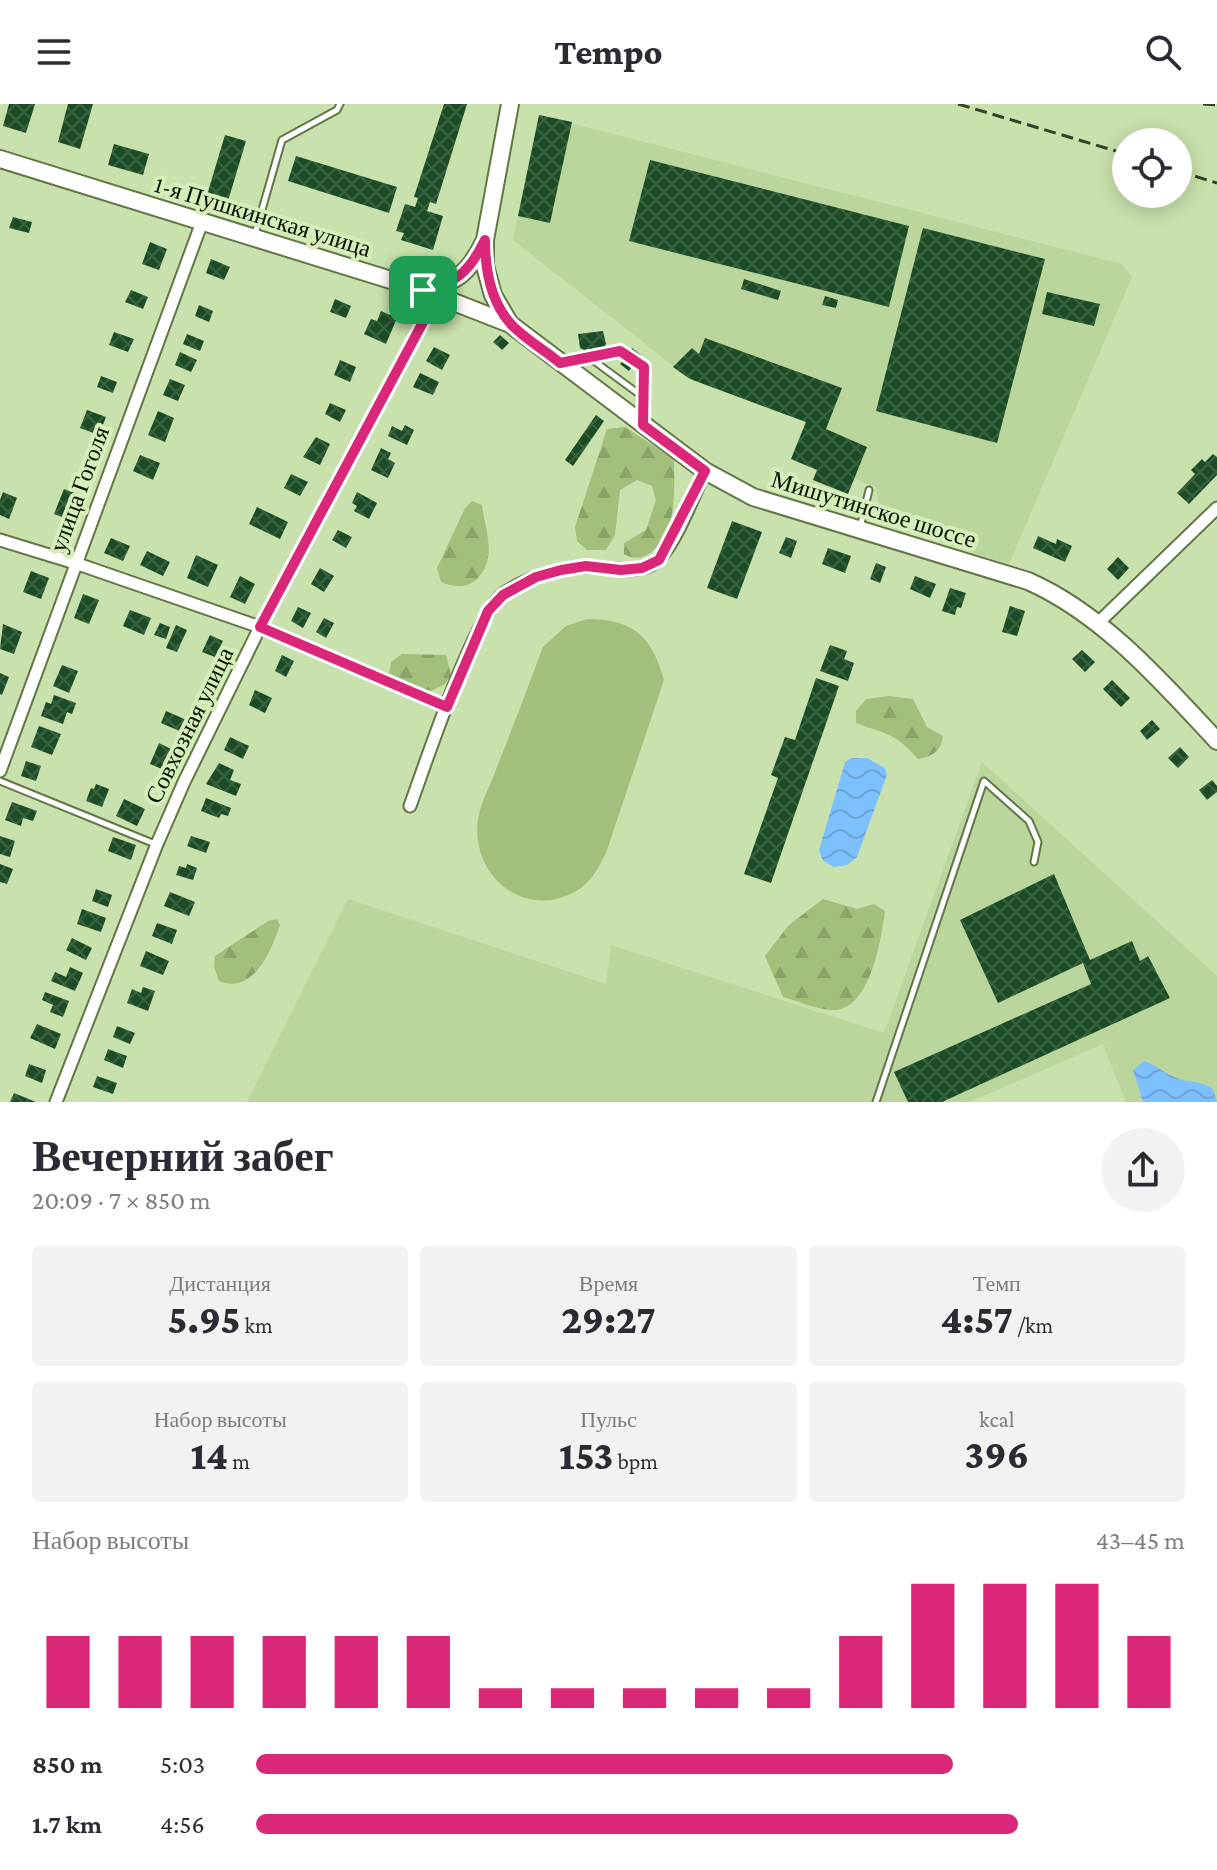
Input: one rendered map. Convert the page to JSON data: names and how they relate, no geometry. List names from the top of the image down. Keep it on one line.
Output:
{"streets":{"main road":["1-я Пушкинская улица","Мишутинское шоссе"],"street":["улица Гоголя","Совхозная улица"]},"crossings":[["1-я Пушкинская улица","улица Гоголя"],["1-я Пушкинская улица","Мишутинское шоссе"],["1-я Пушкинская улица","Совхозная улица"]],"page":{"header":"Tempo","heading":["Вечерний забег","20:09 · 7 × 850 m"],"stats":[["Дистанция","5.95 km"],["Время","29:27"],["Темп","4:57 /km"],["Набор высоты","14 m"],["Пульс","153 bpm"],["kcal","396"]],"chart":["Набор высоты","43–45 m"],"list":[{"name":"850 m","note":"5:03"},{"name":"1.7 km","note":"4:56"}]}}
